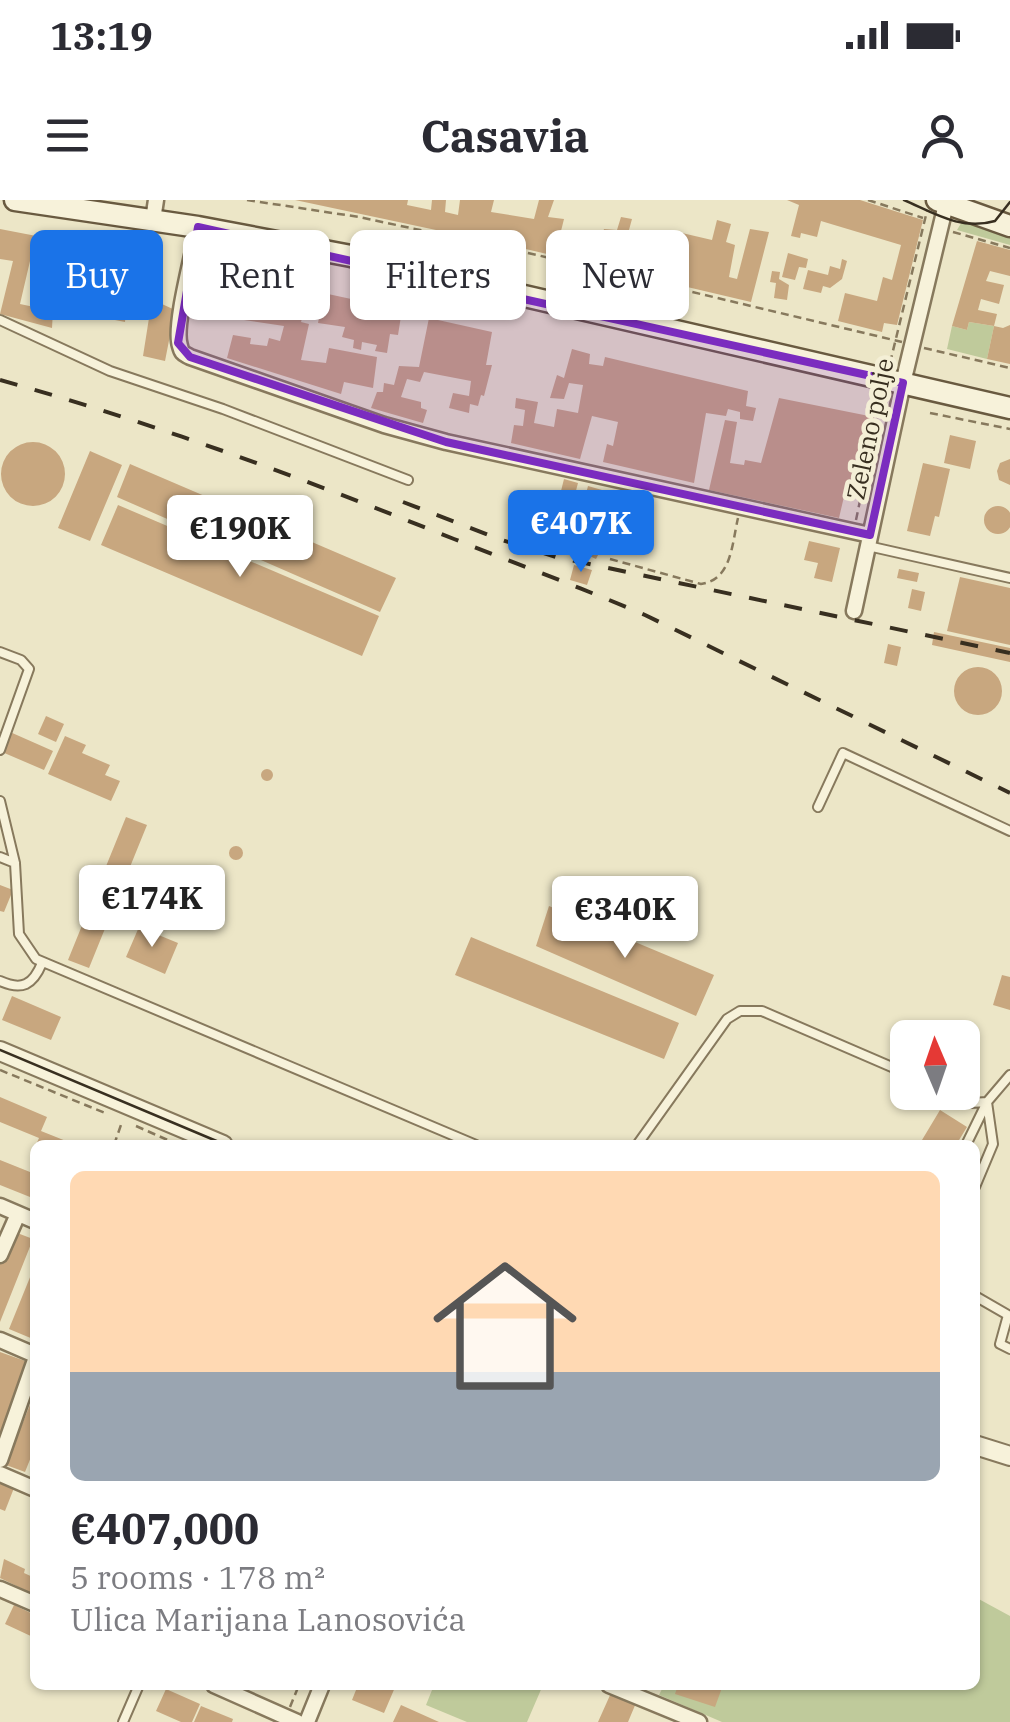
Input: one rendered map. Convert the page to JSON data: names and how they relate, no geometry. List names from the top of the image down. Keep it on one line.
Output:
{"streets":{"street":["Zeleno polje"]},"north":"top","page":{"status":"13:19","header":"Casavia","chip":["Buy","Rent","Filters","New"],"price":["€407K","€190K","€174K","€340K"],"list":[{"name":"€407,000","note":"5 rooms · 178 m² · Ulica Marijana Lanosovića"}]}}
